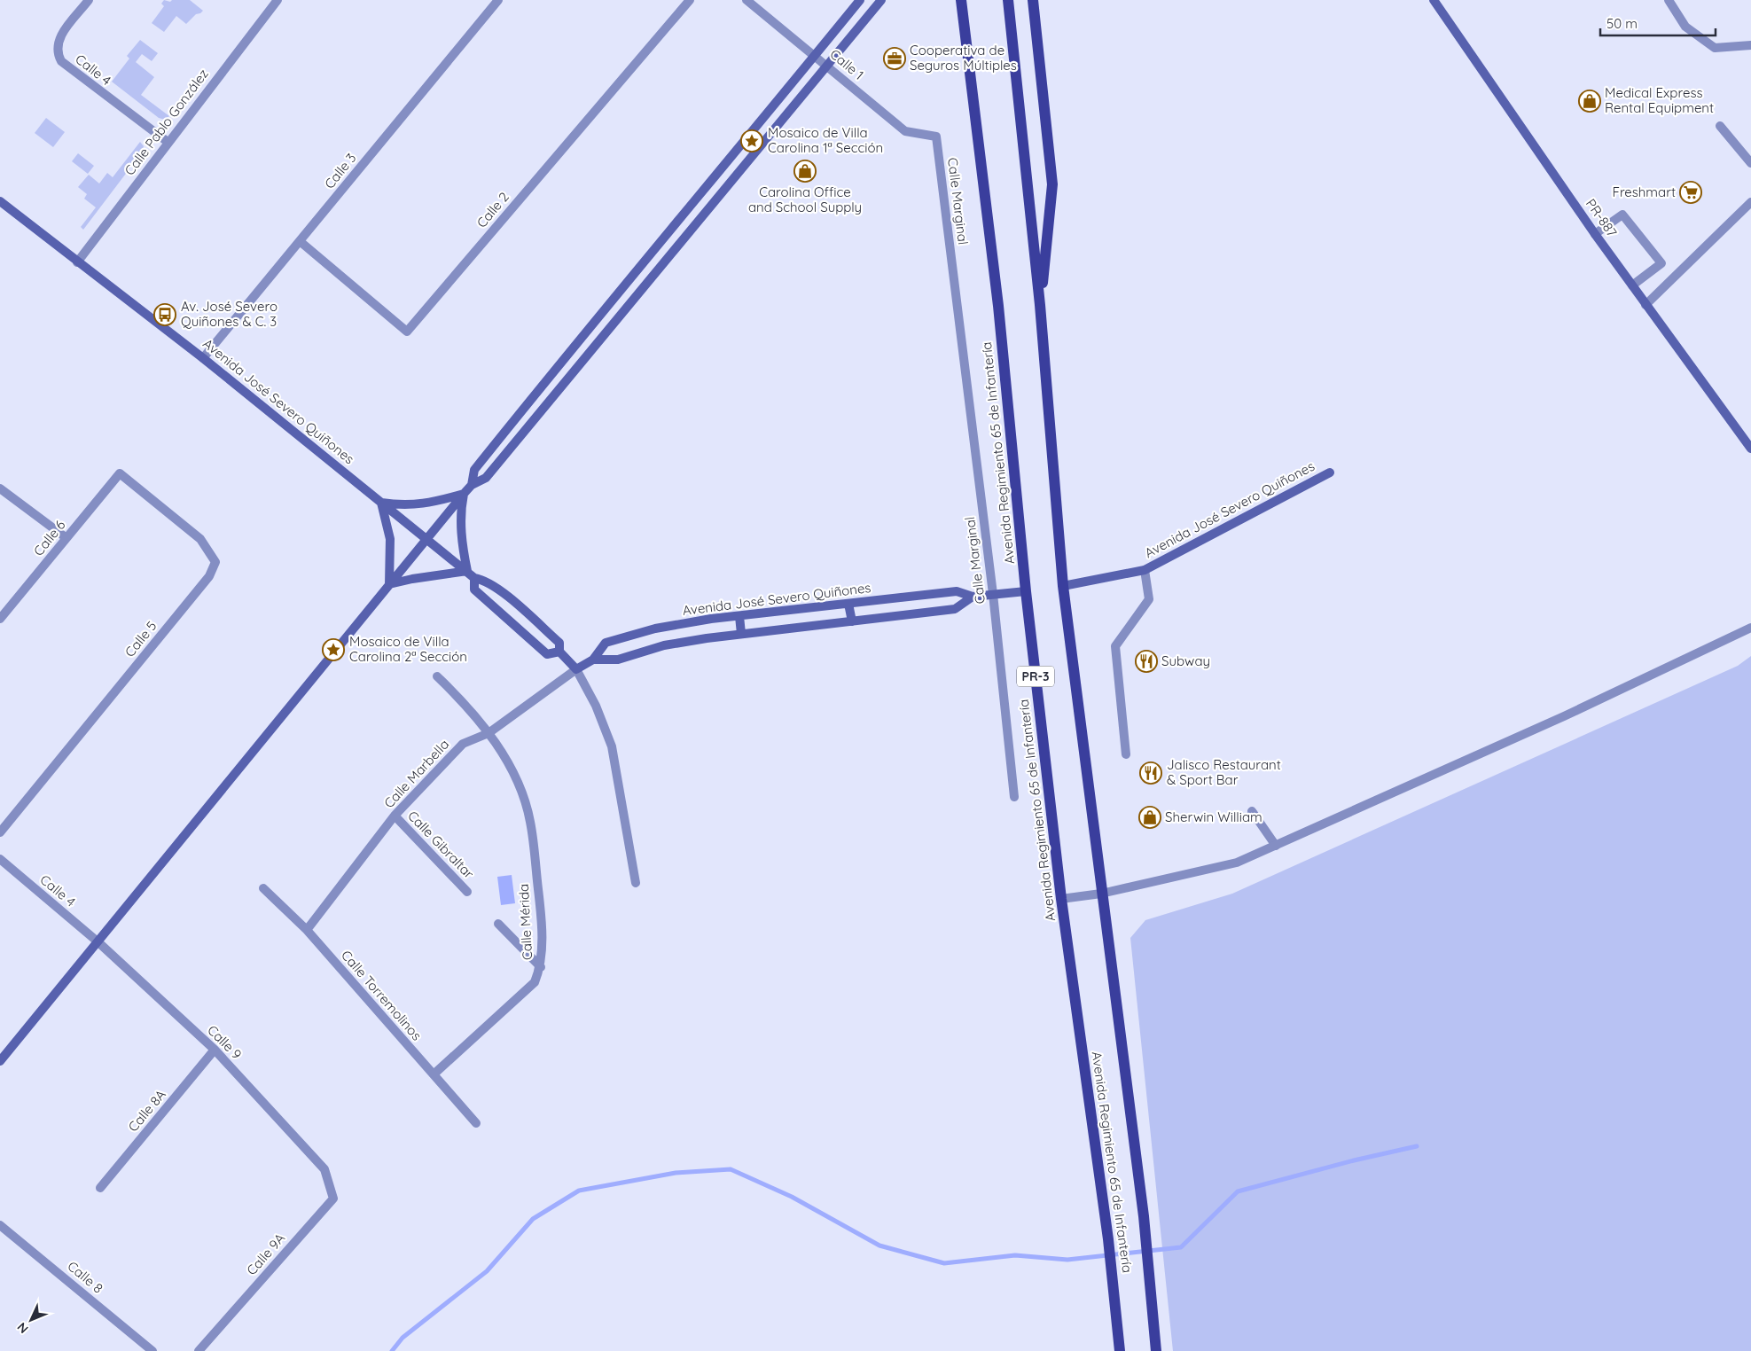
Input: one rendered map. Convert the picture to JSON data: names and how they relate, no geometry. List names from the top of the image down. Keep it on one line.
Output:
{"streets":{"main road":["Avenida Regimiento 65 de Infantería","PR-3"],"street":["Calle 1","Calle 4","Calle Pablo González","Calle 3","Calle Marginal","Calle 2","PR-887","Avenida José Severo Quiñones","Calle 6","Calle 5","Calle Marbella","Calle Gibraltar","Calle Mérida","Calle Torremolinos","Calle 9","Calle 8A","Calle 9A","Calle 8"]},"crossings":[["Calle 1","Calle Marginal"],["Calle 4","Calle Pablo González"],["Calle 4","Calle 9"],["Calle Pablo González","Avenida José Severo Quiñones"],["Calle 3","Calle 2"],["Calle 3","Avenida José Severo Quiñones"],["Calle Marginal","Avenida José Severo Quiñones"],["Avenida José Severo Quiñones","Avenida Regimiento 65 de Infantería"],["Avenida José Severo Quiñones","Calle Marbella"],["Calle 6","Calle 5"],["Calle Marbella","Calle Gibraltar"],["Calle Marbella","Calle Mérida"],["Calle Marbella","Calle Torremolinos"],["Calle Mérida","Calle Torremolinos"],["Calle 9","Calle 8A"],["Calle 9","Calle 9A"]],"places":{"office":["Cooperativa de Seguros Múltiples"],"shop":["Medical Express Rental Equipment","Carolina Office and School Supply","Sherwin William"],"place":["Mosaico de Villa Carolina 1ª Sección","Mosaico de Villa Carolina 2ª Sección"],"supermarket":["Freshmart"],"bus stop":["Av. José Severo Quiñones & C. 3"],"restaurant":["Subway","Jalisco Restaurant & Sport Bar"]},"scale_bar":"50 m","north":"bottom left"}
